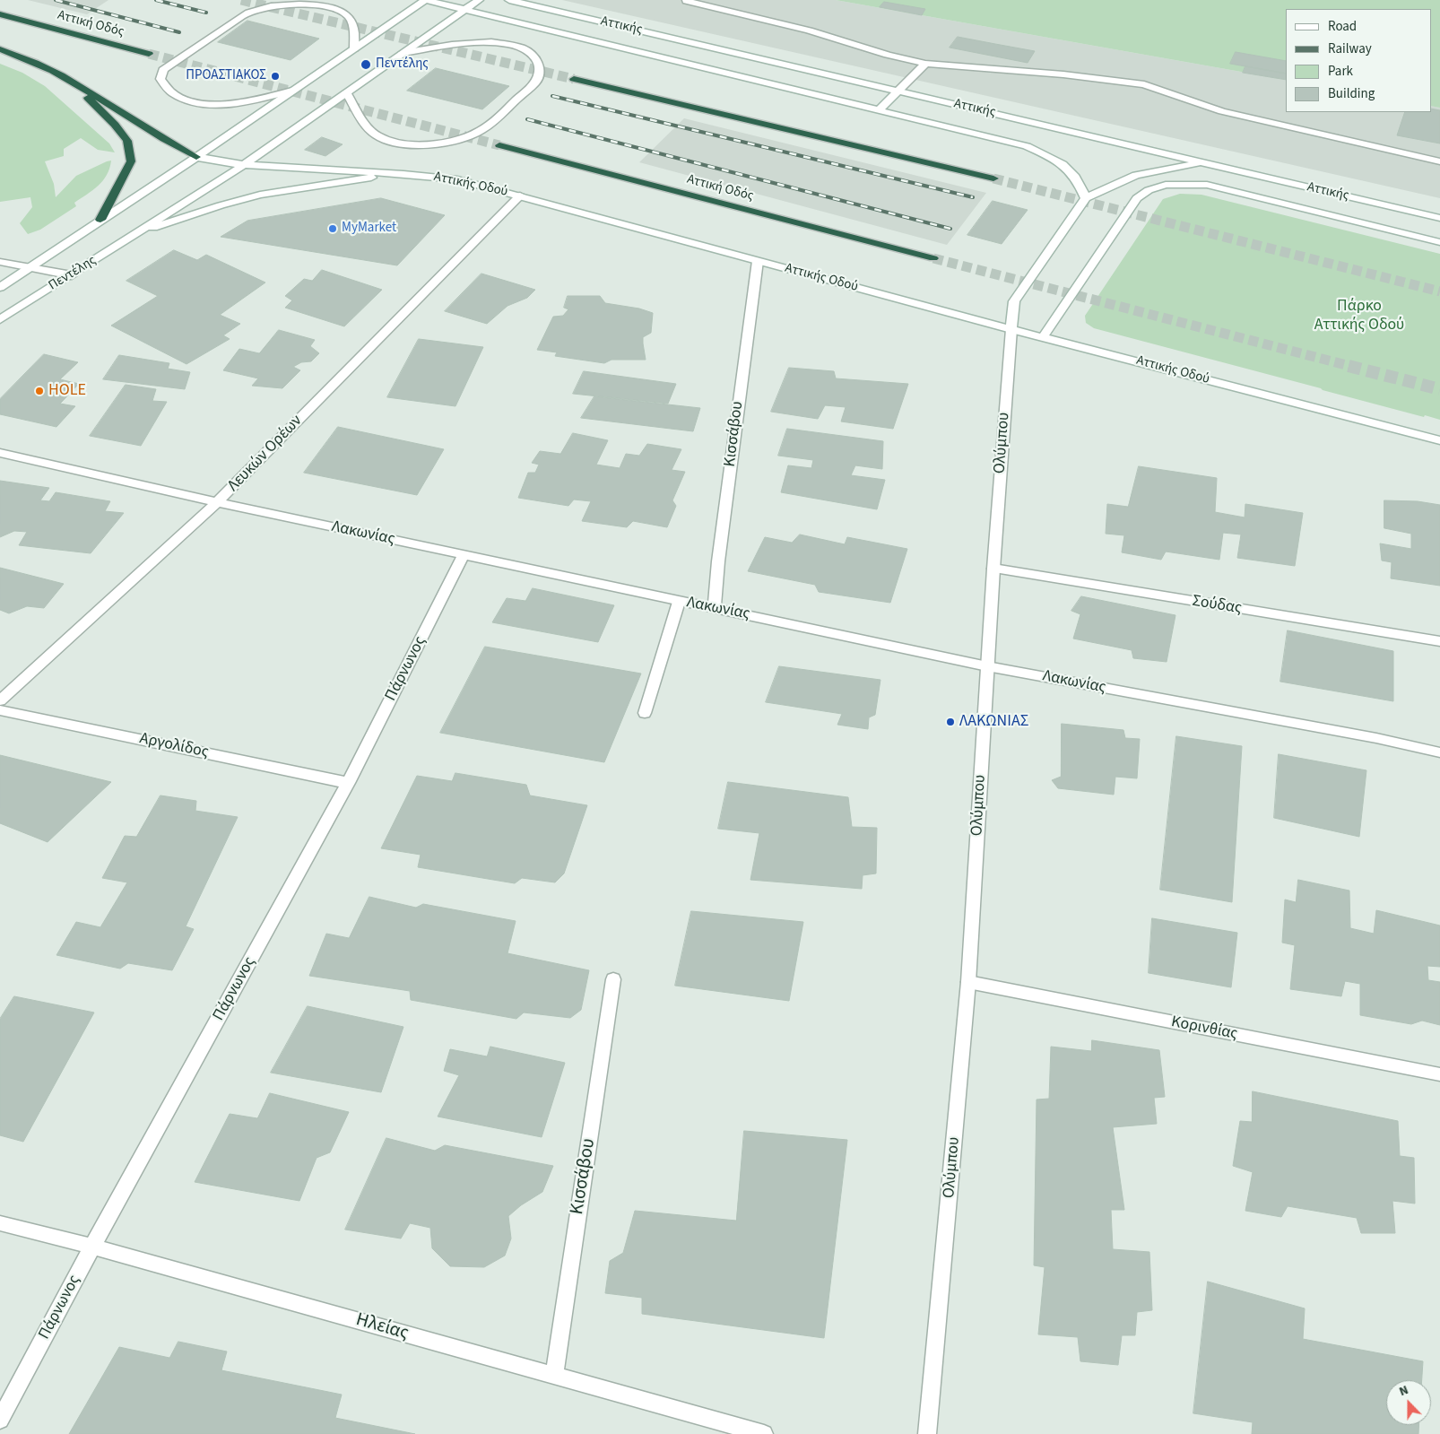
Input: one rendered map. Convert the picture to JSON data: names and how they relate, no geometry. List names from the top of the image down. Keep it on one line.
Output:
{"streets":{"highway":["Αττική Οδός"],"main road":["Αττικής","Αττικής Οδού","Πεντέλης","Κισσάβου","Ολύμπου","Λευκών Ορέων","Λακωνίας","Σούδας","Πάρνωνος","Αργολίδος","Κορινθίας","Ηλείας"]},"crossings":[["Αττικής","Πεντέλης"],["Αττικής","Ολύμπου"],["Αττικής Οδού","Πεντέλης"],["Αττικής Οδού","Κισσάβου"],["Αττικής Οδού","Ολύμπου"],["Αττικής Οδού","Λευκών Ορέων"],["Κισσάβου","Λακωνίας"],["Κισσάβου","Ηλείας"],["Ολύμπου","Λακωνίας"],["Ολύμπου","Σούδας"],["Ολύμπου","Κορινθίας"],["Λευκών Ορέων","Λακωνίας"],["Λακωνίας","Πάρνωνος"],["Πάρνωνος","Αργολίδος"],["Πάρνωνος","Ηλείας"]],"parks":["Πάρκο Αττικής Οδού"],"places":["Πεντέλης","ΠΡΟΑΣΤΙΑΚΟΣ","MyMarket","HOLE","ΛΑΚΩΝΙΑΣ"],"legend":["Road","Railway","Park","Building"],"north":"top"}
